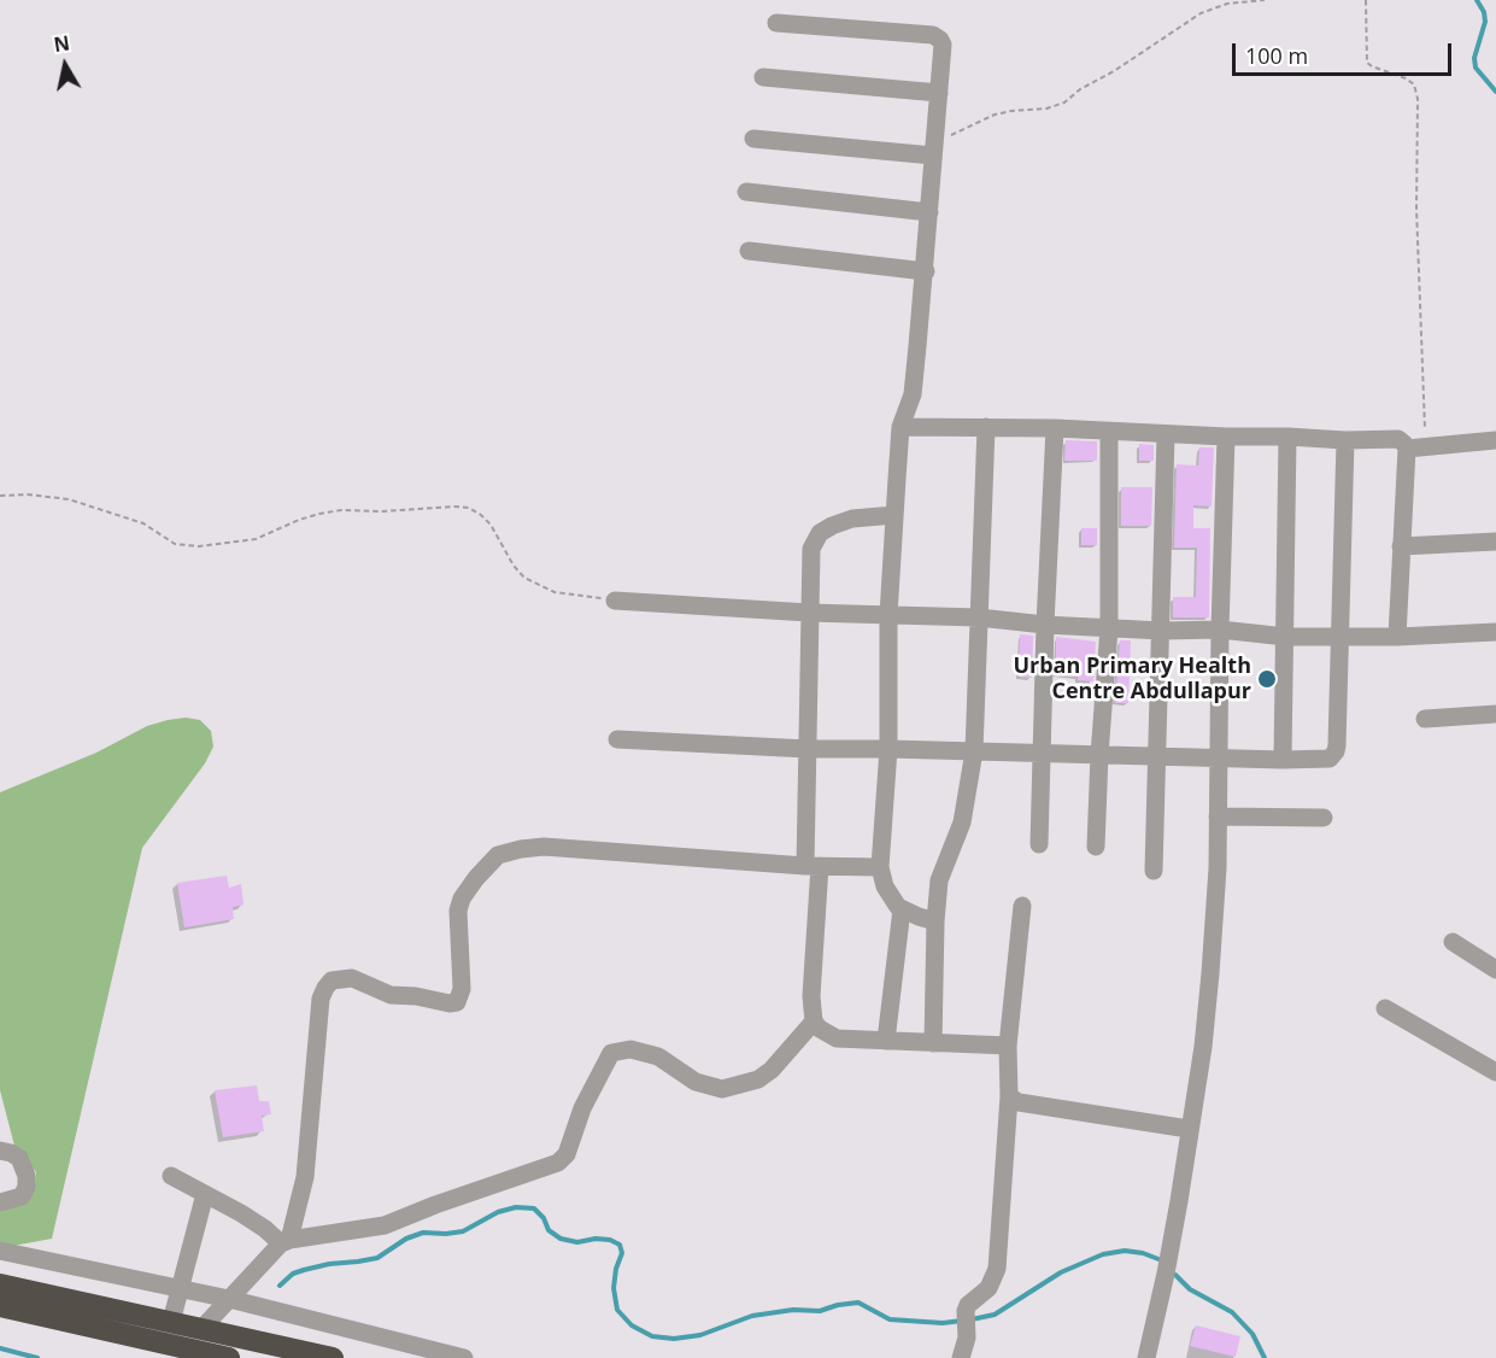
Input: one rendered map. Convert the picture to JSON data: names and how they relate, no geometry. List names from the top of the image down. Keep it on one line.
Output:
{"places":["Urban Primary Health Centre Abdullapur"],"scale_bar":"100 m","north":"top"}
